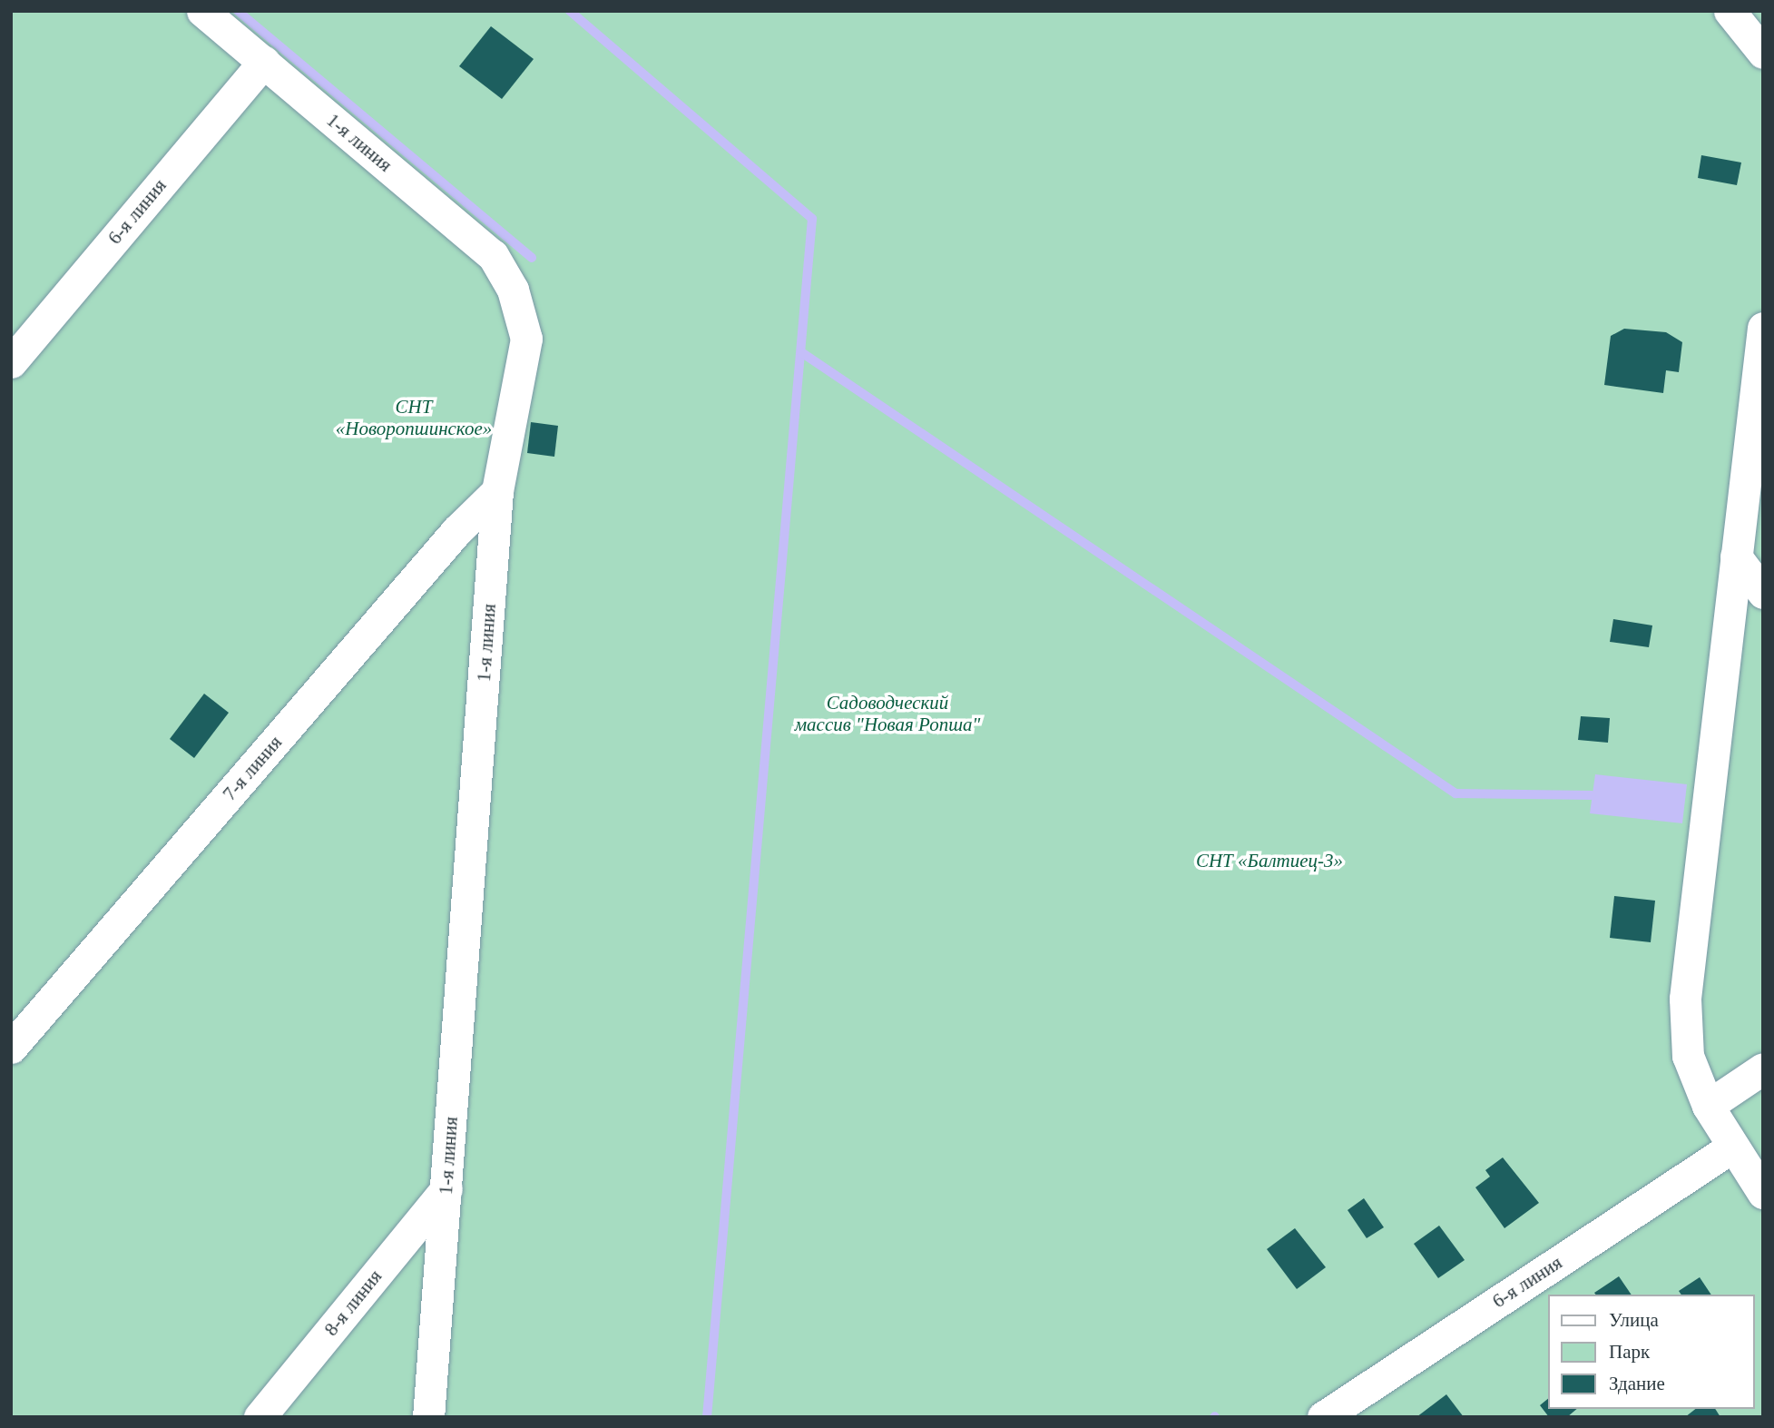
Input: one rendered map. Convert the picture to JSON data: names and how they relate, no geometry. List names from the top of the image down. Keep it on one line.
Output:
{"streets":{"street":["1-я линия","6-я линия","7-я линия","8-я линия"]},"crossings":[["1-я линия","6-я линия"],["1-я линия","7-я линия"],["1-я линия","8-я линия"]],"parks":["СНТ «Новоропшинское»","Садоводческий массив \"Новая Ропша\"","СНТ «Балтиец-3»"],"legend":["Улица","Парк","Здание"]}
